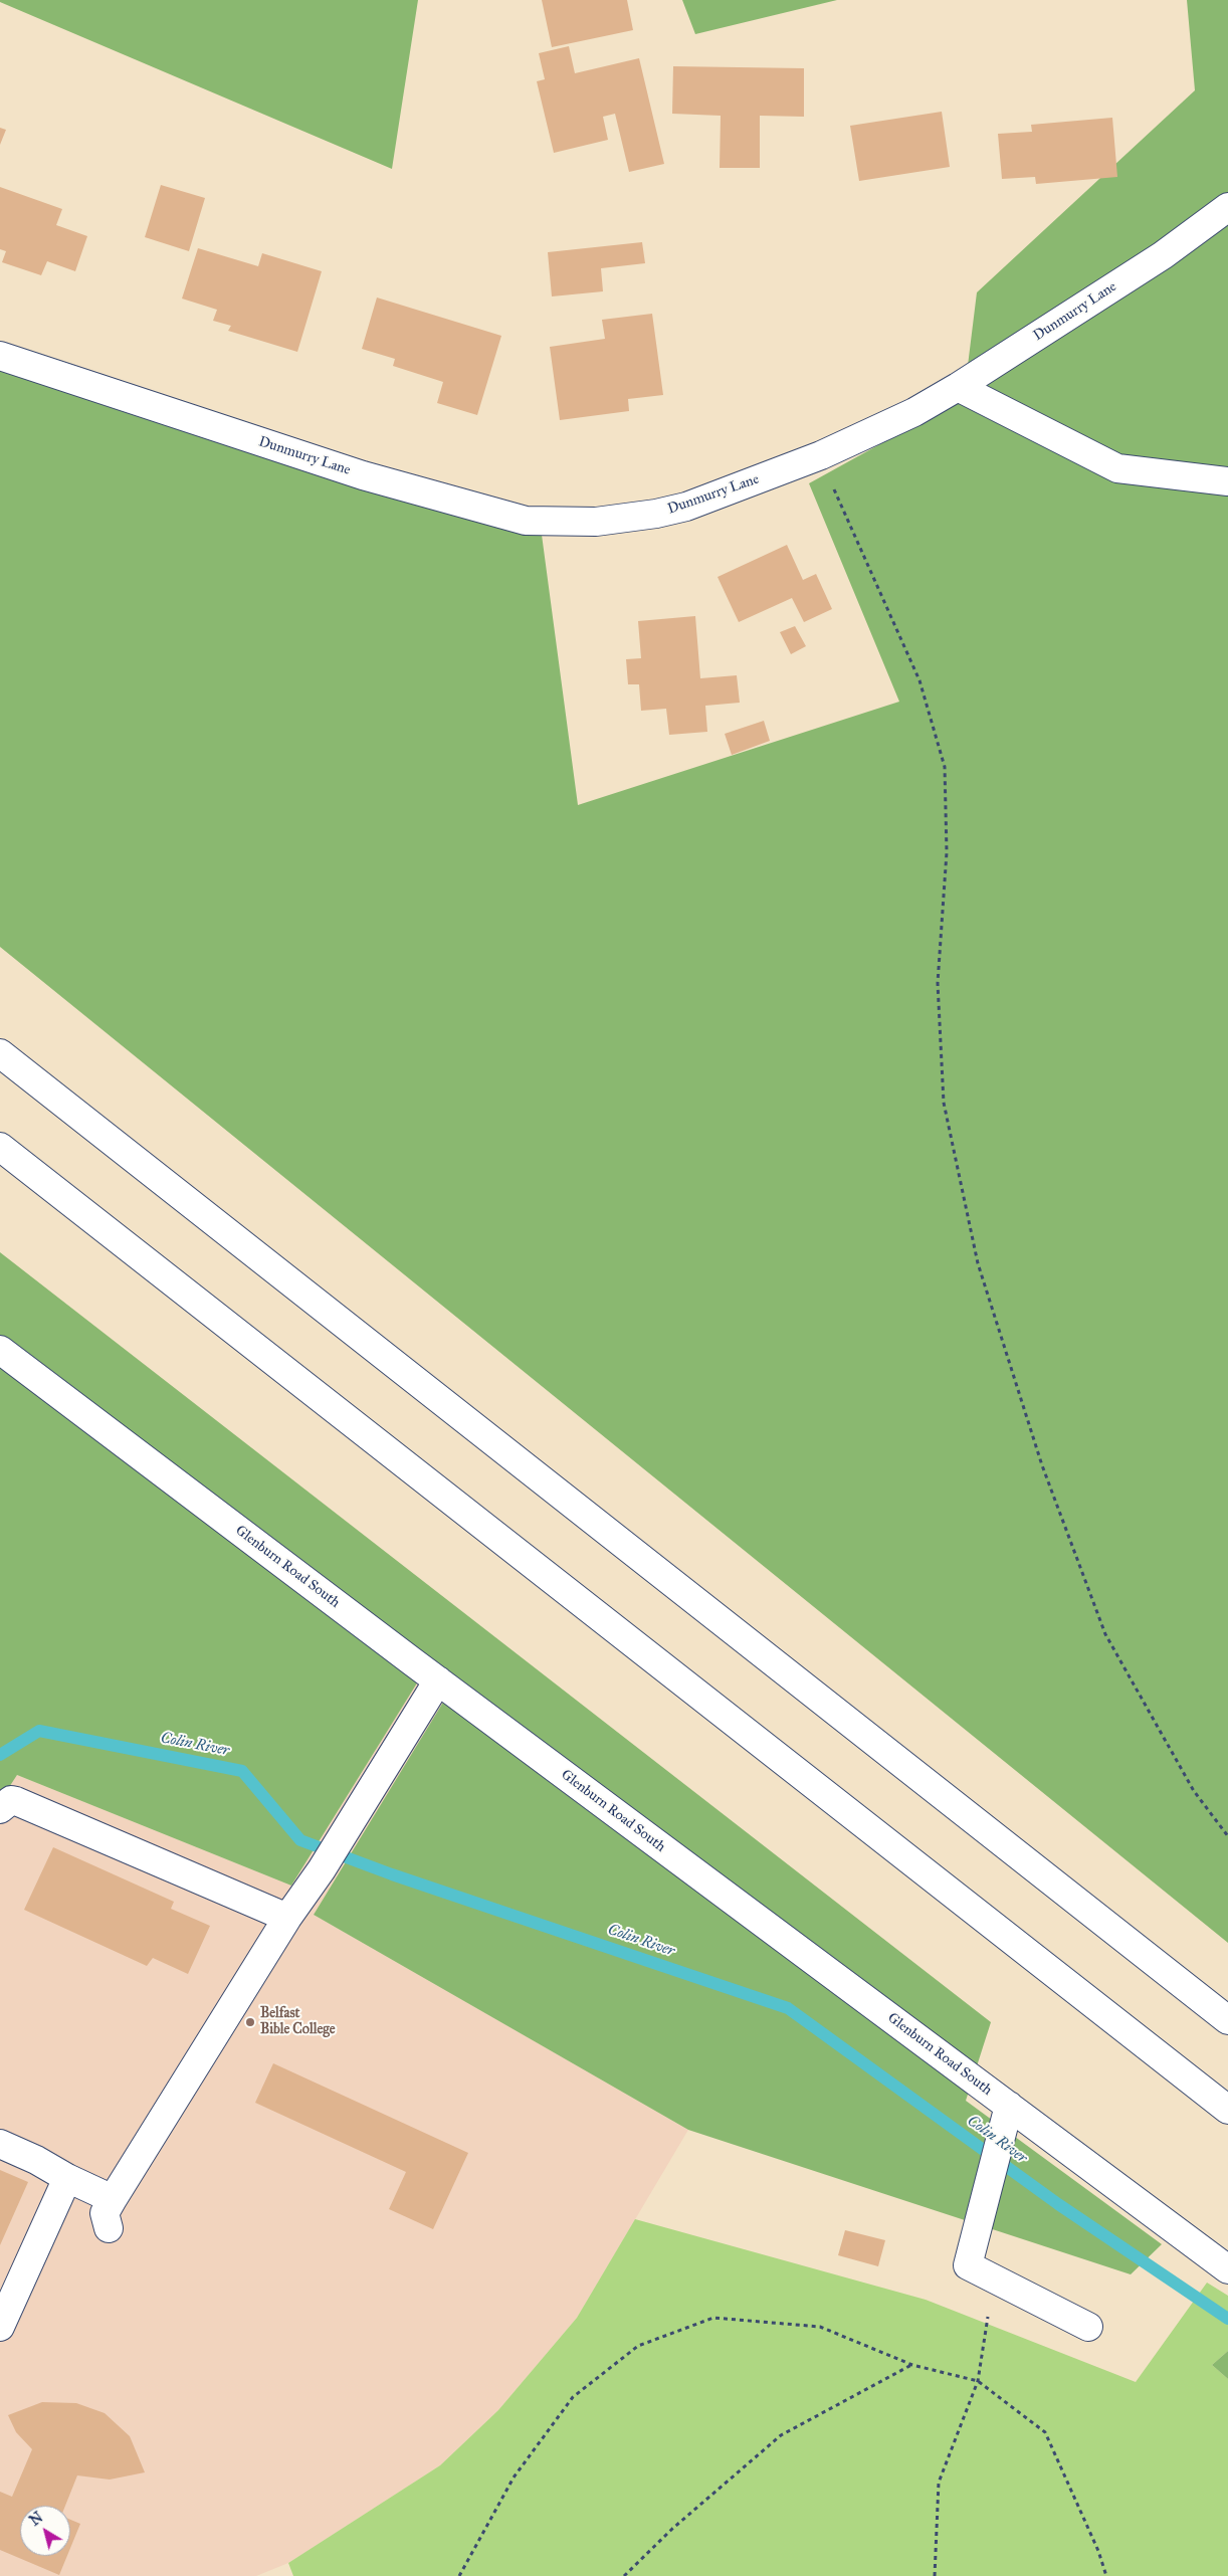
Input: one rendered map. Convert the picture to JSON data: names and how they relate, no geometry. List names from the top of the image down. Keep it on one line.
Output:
{"streets":{"main road":["Dunmurry Lane","Glenburn Road South"]},"water":["Colin River"],"places":["Belfast Bible College"],"north":"top left"}
